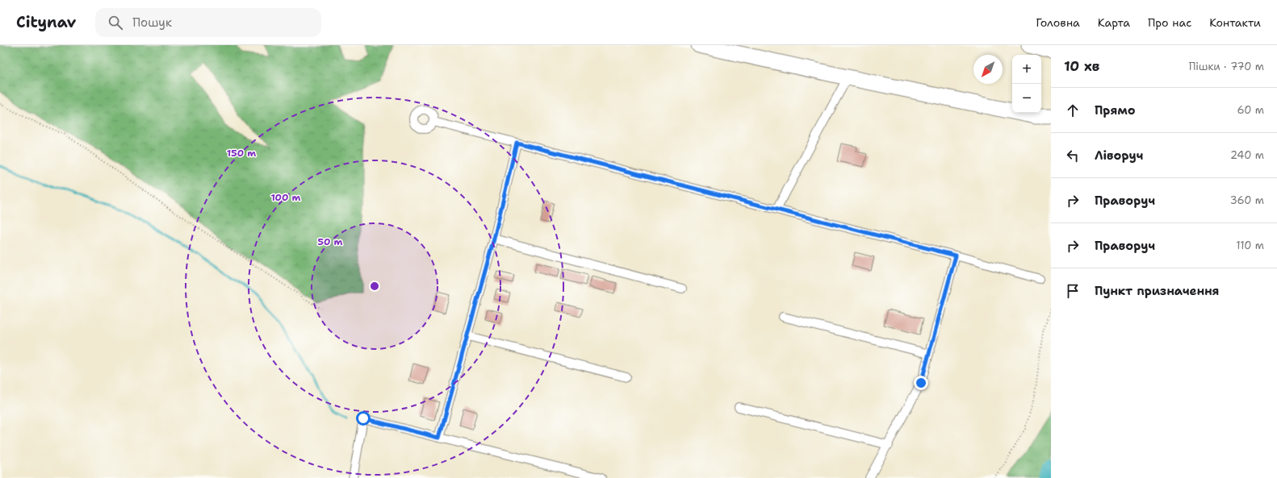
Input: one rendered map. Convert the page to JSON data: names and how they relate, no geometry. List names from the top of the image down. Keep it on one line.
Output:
{"north":"bottom left","page":{"header":"Citynav","search":"Пошук","nav":["Головна","Карта","Про нас","Контакти"],"heading":["10 хв","Пішки · 770 m"],"map_buttons":["+","−"],"list":[["Прямо","60 m"],["Ліворуч","240 m"],["Праворуч","360 m"],["Праворуч","110 m"],"Пункт призначення"]},"rings":["150 m","100 m","50 m"]}
